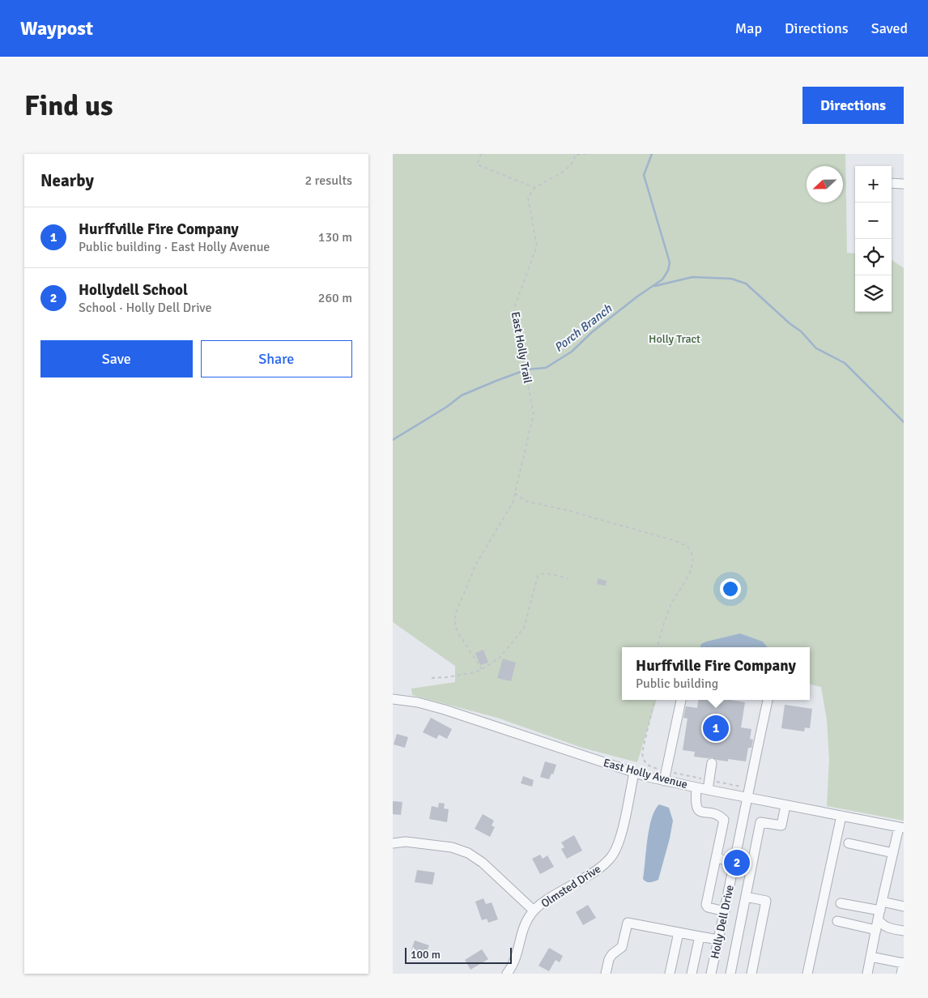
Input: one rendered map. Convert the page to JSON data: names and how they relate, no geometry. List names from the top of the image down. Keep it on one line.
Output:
{"streets":{"street":["East Holly Avenue","Olmsted Drive","Holly Dell Drive"],"path":["East Holly Trail"]},"crossings":[["East Holly Avenue","Olmsted Drive"],["East Holly Avenue","Holly Dell Drive"]],"water":["Porch Branch"],"parks":["Holly Tract"],"scale_bar":"100 m","north":"left","page":{"header":"Waypost","nav":["Map","Directions","Saved"],"buttons":["Directions",["Save","Share"]],"title":"Find us","heading":["Nearby","2 results"],"map_buttons":["+","−"],"list":[{"mark":"1","name":"Hurffville Fire Company","note":"Public building · East Holly Avenue","value":"130 m"},{"mark":"2","name":"Hollydell School","note":"School · Holly Dell Drive","value":"260 m"}],"popup":["Hurffville Fire Company","Public building"],"pins":["1","2"],"scale":"100 m"}}
